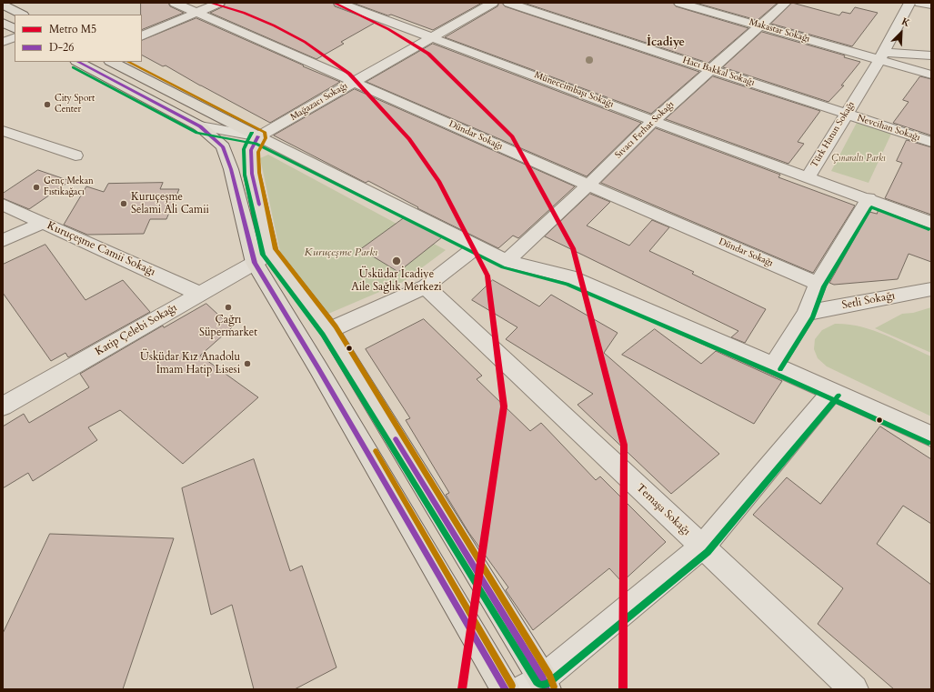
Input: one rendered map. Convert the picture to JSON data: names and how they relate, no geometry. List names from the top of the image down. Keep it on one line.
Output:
{"streets":{"street":["Makastar Sokağı","Hacı Bakkal Sokağı","Müneccimbaşı Sokağı","Mağazacı Sokağı","Nevcihan Sokağı","Sıvacı Ferhat Sokağı","Türk Hatun Sokağı","Dündar Sokağı","Kuruçeşme Camii Sokağı","Setli Sokağı","Katip Çelebi Sokağı","Temaşa Sokağı"]},"crossings":[["Makastar Sokağı","Sıvacı Ferhat Sokağı"],["Makastar Sokağı","Türk Hatun Sokağı"],["Hacı Bakkal Sokağı","Nevcihan Sokağı"],["Hacı Bakkal Sokağı","Sıvacı Ferhat Sokağı"],["Hacı Bakkal Sokağı","Türk Hatun Sokağı"],["Müneccimbaşı Sokağı","Mağazacı Sokağı"],["Müneccimbaşı Sokağı","Sıvacı Ferhat Sokağı"],["Müneccimbaşı Sokağı","Türk Hatun Sokağı"],["Mağazacı Sokağı","Dündar Sokağı"],["Nevcihan Sokağı","Türk Hatun Sokağı"],["Sıvacı Ferhat Sokağı","Dündar Sokağı"],["Kuruçeşme Camii Sokağı","Katip Çelebi Sokağı"]],"districts":["İcadiye"],"parks":["Çınaraltı Parkı","Kuruçeşme Parkı"],"places":["City Sport Center","Genç Mekan Fıstıkağacı","Kuruçeşme Selami Ali Camii","Üsküdar İcadiye Aile Sağlık Merkezi","Çağrı Süpermarket","Üsküdar Kız Anadolu İmam Hatip Lisesi"],"lines":["metro line M5","transit line D-26"],"legend":["Metro M5","D-26"],"north":"top right"}
